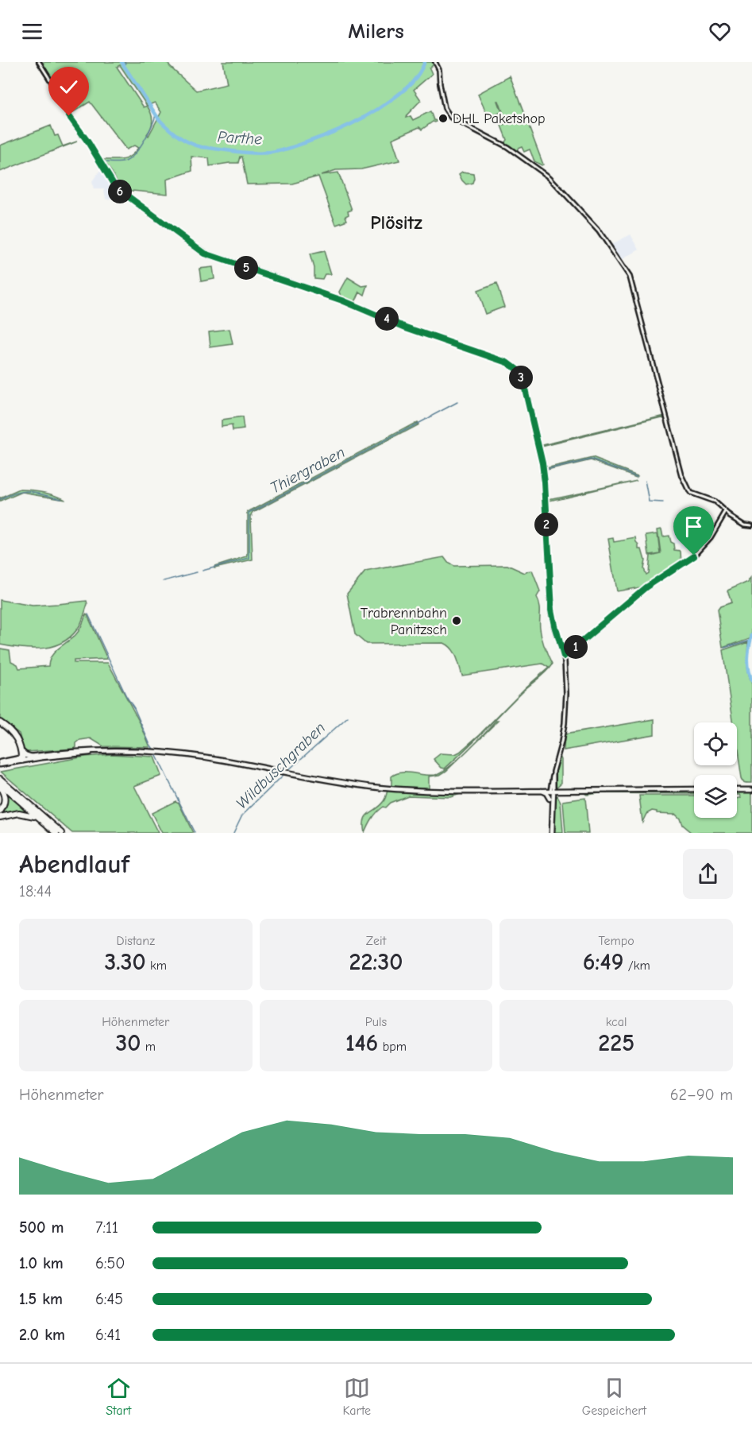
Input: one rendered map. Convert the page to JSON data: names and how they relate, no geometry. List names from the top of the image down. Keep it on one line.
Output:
{"districts":["Plösitz"],"water":["Parthe","Thiergraben","Wildbuschgraben"],"places":["DHL Paketshop","Trabrennbahn Panitzsch"],"page":{"header":"Milers","pins":["6","5","4","3","2","1"],"heading":["Abendlauf","18:44"],"stats":[["Distanz","3.30 km"],["Zeit","22:30"],["Tempo","6:49 /km"],["Höhenmeter","30 m"],["Puls","146 bpm"],["kcal","225"]],"chart":["Höhenmeter","62–90 m"],"list":[{"name":"500 m","note":"7:11"},{"name":"1.0 km","note":"6:50"},{"name":"1.5 km","note":"6:45"},{"name":"2.0 km","note":"6:41"}],"tabs":["Start","Karte","Gespeichert"]}}
